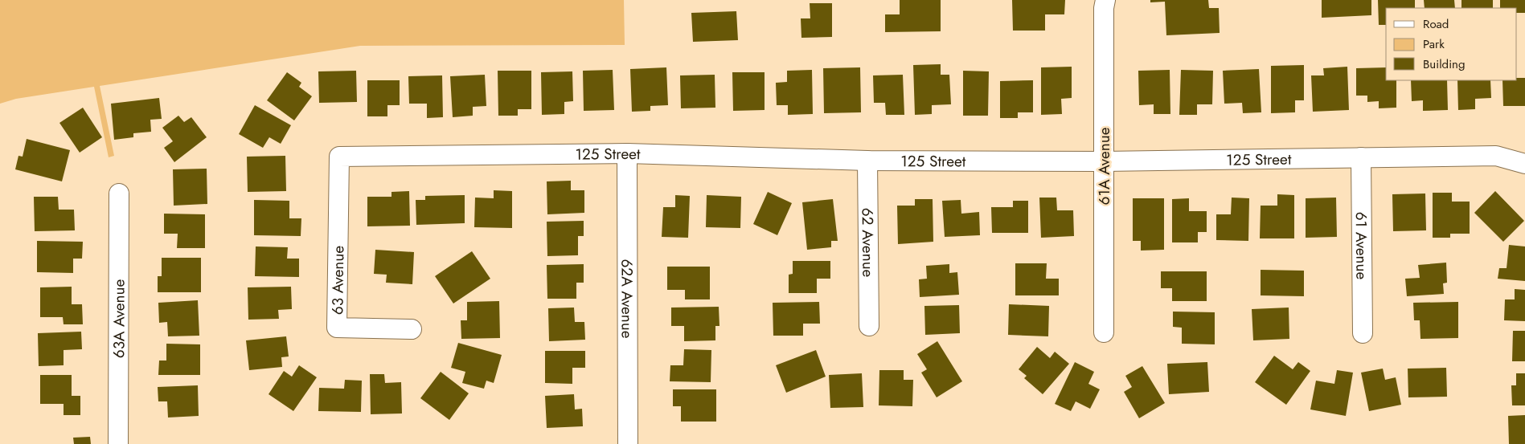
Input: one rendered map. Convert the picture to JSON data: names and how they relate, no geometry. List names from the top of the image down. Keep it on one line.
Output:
{"streets":{"street":["125 Street","61A Avenue","62 Avenue","61 Avenue","63 Avenue","62A Avenue","63A Avenue"]},"crossings":[["125 Street","61A Avenue"],["125 Street","62 Avenue"],["125 Street","61 Avenue"],["125 Street","63 Avenue"],["125 Street","62A Avenue"]],"legend":["Road","Park","Building"]}
